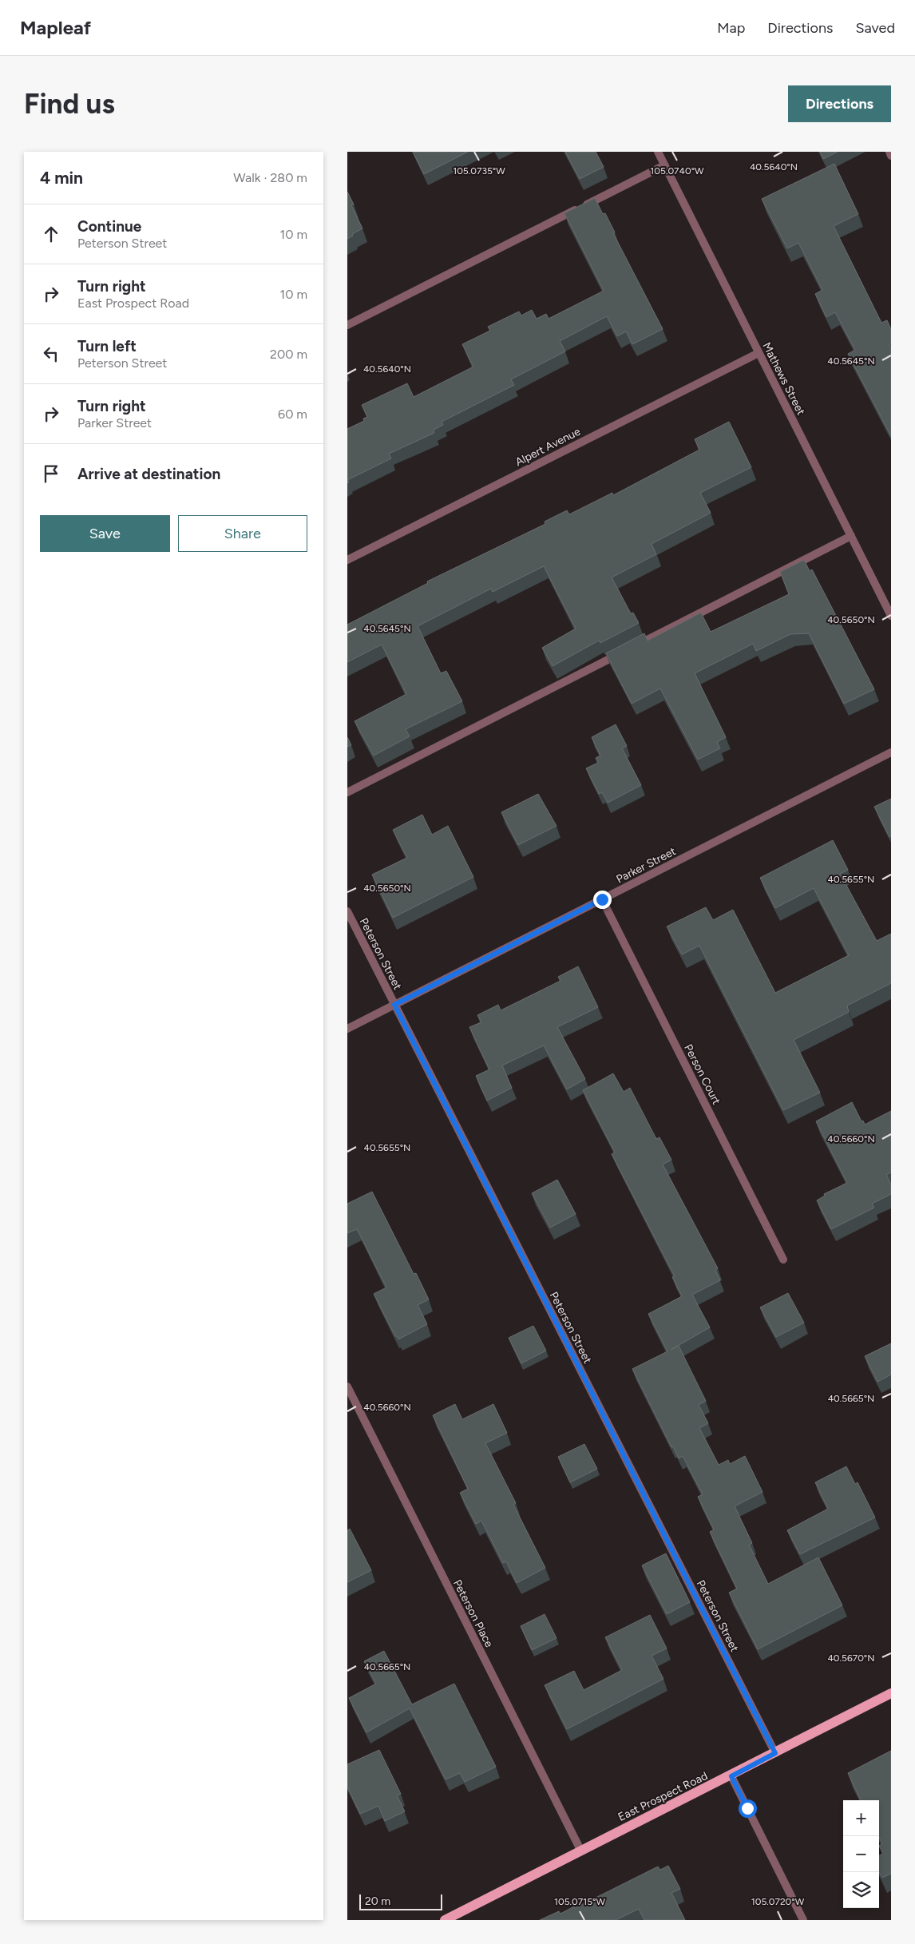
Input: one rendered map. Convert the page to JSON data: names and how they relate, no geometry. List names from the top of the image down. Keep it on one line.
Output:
{"streets":{"main road":["East Prospect Road"],"street":["Mathews Street","Alpert Avenue","Parker Street","Peterson Street","Person Court","Peterson Place"]},"crossings":[["Mathews Street","Alpert Avenue"],["Parker Street","Peterson Street"],["Parker Street","Person Court"],["Peterson Street","East Prospect Road"],["Peterson Place","East Prospect Road"]],"scale_bar":"20 m","page":{"header":"Mapleaf","nav":["Map","Directions","Saved"],"buttons":["Directions",["Save","Share"]],"title":"Find us","heading":["4 min","Walk · 280 m"],"list":[["Continue","Peterson Street","10 m"],["Turn right","East Prospect Road","10 m"],["Turn left","Peterson Street","200 m"],["Turn right","Parker Street","60 m"],"Arrive at destination"],"map_buttons":["+","−"],"scale":"20 m"},"coordinates":["40.5640°N","105.0735°W","105.0740°W","40.5645°N","40.5650°N","40.5655°N","40.5660°N","40.5665°N","40.5670°N","105.0715°W","105.0720°W"]}
